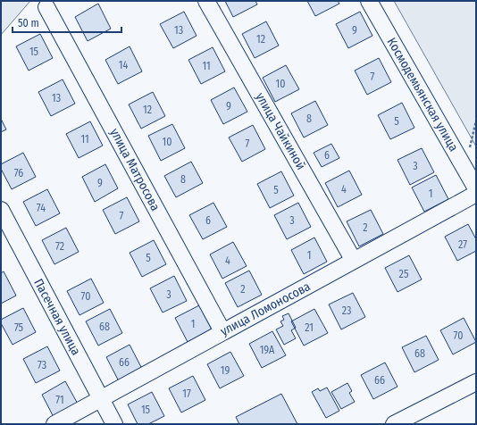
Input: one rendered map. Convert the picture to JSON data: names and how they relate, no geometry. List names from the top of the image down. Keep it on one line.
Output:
{"streets":{"street":["Космодемьянская улица","улица Чайкиной","улица Матросова","улица Ломоносова","Пасечная улица"]},"crossings":[["улица Чайкиной","улица Ломоносова"],["улица Матросова","улица Ломоносова"],["улица Ломоносова","Пасечная улица"]],"house_numbers":["13","9","12","15","14","11","7","10","13","9","12","8","5","11","10","7","6","3","76","8","9","4","5","1","74","7","6","3","2","27","72","1","5","4","25","2","3","70","23","1","68","75","21","70","19А","68","66","73","19","66","17","71","15"],"scale_bar":"50 m"}
